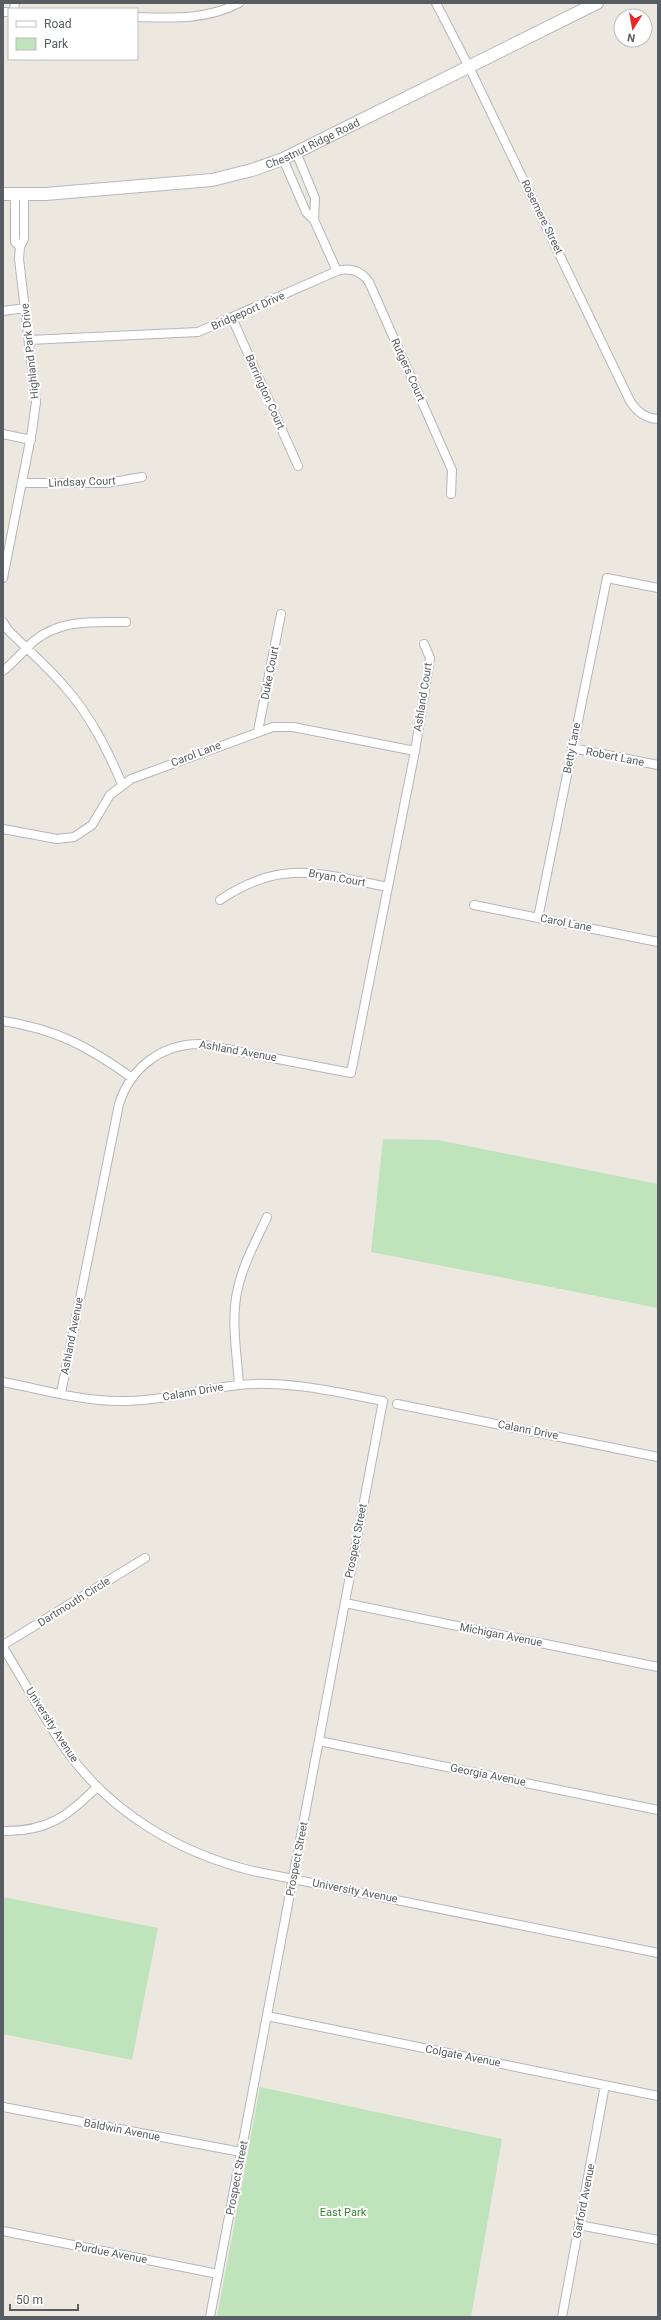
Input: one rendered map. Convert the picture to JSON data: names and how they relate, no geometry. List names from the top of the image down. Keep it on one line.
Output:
{"streets":{"street":["Chestnut Ridge Road","Rosemere Street","Bridgeport Drive","Highland Park Drive","Rutgers Court","Barrington Court","Lindsay Court","Duke Court","Ashland Court","Betty Lane","Carol Lane","Robert Lane","Bryan Court","Ashland Avenue","Calann Drive","Prospect Street","Dartmouth Circle","Michigan Avenue","University Avenue","Georgia Avenue","Colgate Avenue","Baldwin Avenue","Garford Avenue","Purdue Avenue"]},"crossings":[["Chestnut Ridge Road","Rosemere Street"],["Chestnut Ridge Road","Highland Park Drive"],["Bridgeport Drive","Highland Park Drive"],["Bridgeport Drive","Rutgers Court"],["Bridgeport Drive","Barrington Court"],["Highland Park Drive","Lindsay Court"],["Duke Court","Carol Lane"],["Ashland Court","Carol Lane"],["Ashland Court","Ashland Avenue"],["Betty Lane","Carol Lane"],["Betty Lane","Robert Lane"],["Carol Lane","Ashland Avenue"],["Bryan Court","Ashland Avenue"],["Ashland Avenue","Calann Drive"],["Calann Drive","Prospect Street"],["Prospect Street","Michigan Avenue"],["Prospect Street","University Avenue"],["Prospect Street","Georgia Avenue"],["Prospect Street","Colgate Avenue"],["Prospect Street","Baldwin Avenue"],["Prospect Street","Purdue Avenue"],["Dartmouth Circle","University Avenue"],["Colgate Avenue","Garford Avenue"]],"parks":["East Park"],"legend":["Road","Park"],"scale_bar":"50 m","north":"bottom"}
